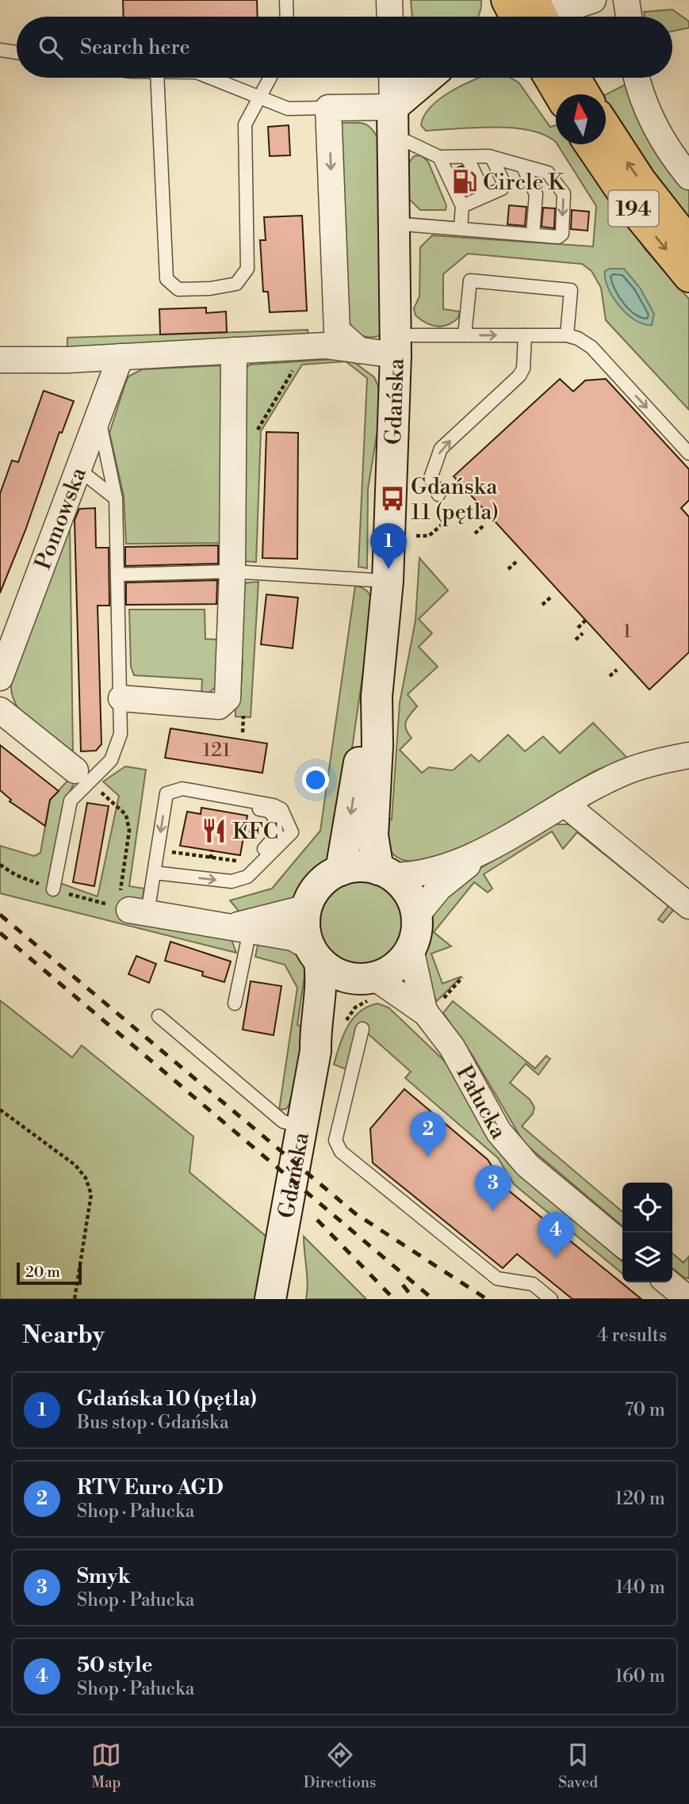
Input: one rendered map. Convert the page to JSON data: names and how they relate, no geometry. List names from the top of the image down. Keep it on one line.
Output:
{"streets":{"main road":["194"],"street":["Gdańska","Pomowska","Pałucka"]},"crossings":[["Gdańska","Pałucka"]],"places":{"fuel station":["Circle K"],"bus stop":["Gdańska 11 (pętla)"],"restaurant":["KFC"]},"house_numbers":["1","121"],"scale_bar":"20 m","north":"top","page":{"search":"Search here","pins":["1","2","3","4"],"scale":"20 m","heading":["Nearby","4 results"],"list":[{"mark":"1","name":"Gdańska 10 (pętla)","note":"Bus stop · Gdańska","value":"70 m"},{"mark":"2","name":"RTV Euro AGD","note":"Shop · Pałucka","value":"120 m"},{"mark":"3","name":"Smyk","note":"Shop · Pałucka","value":"140 m"},{"mark":"4","name":"50 style","note":"Shop · Pałucka","value":"160 m"}],"nav":["Map","Directions","Saved"]}}
